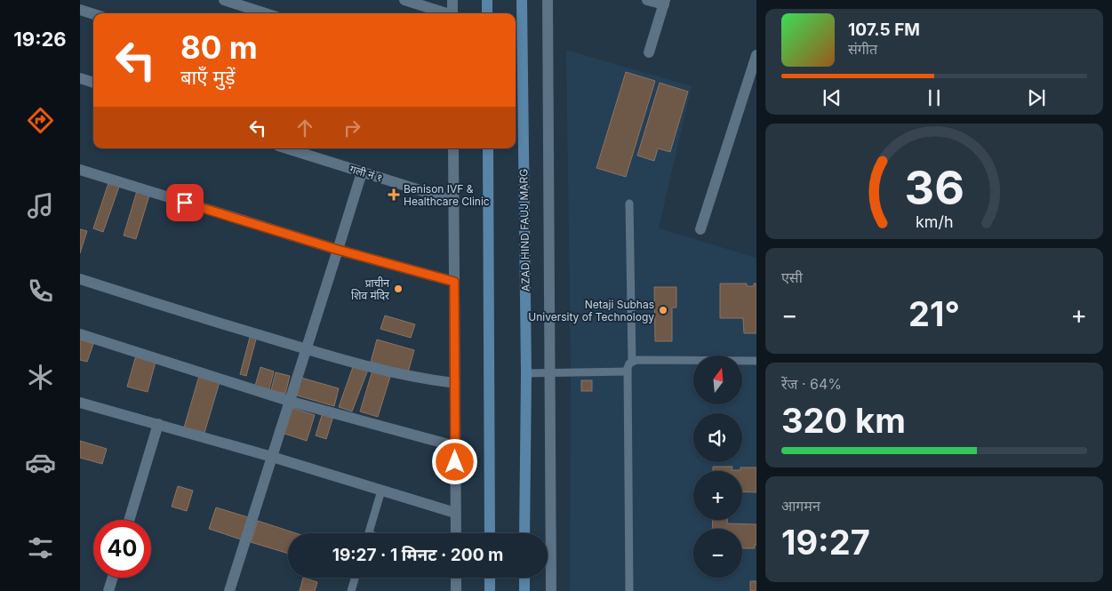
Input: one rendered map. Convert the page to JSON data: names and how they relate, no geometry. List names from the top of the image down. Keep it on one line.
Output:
{"streets":{"main road":["AZAD HIND FAUJ MARG"],"street":["गली नं १"]},"places":{"health":["Benison IVF & Healthcare Clinic"],"other":["प्राचीन शिव मंदिर","Netaji Subhas University of Technology"]},"north":"top","page":{"tabs":"19:26","turn":["80 m","बाएँ मुड़ें"],"song":["107.5 FM","संगीत"],"tile":["एसी",["रेंज · 64%","320 km"],["आगमन","19:27"]],"heat":["−","21°","+"],"map_buttons":["+","−"],"limit":"40","trip":"19:27 · 1 मिनट · 200 m","gauge":["36","km/h"]}}
